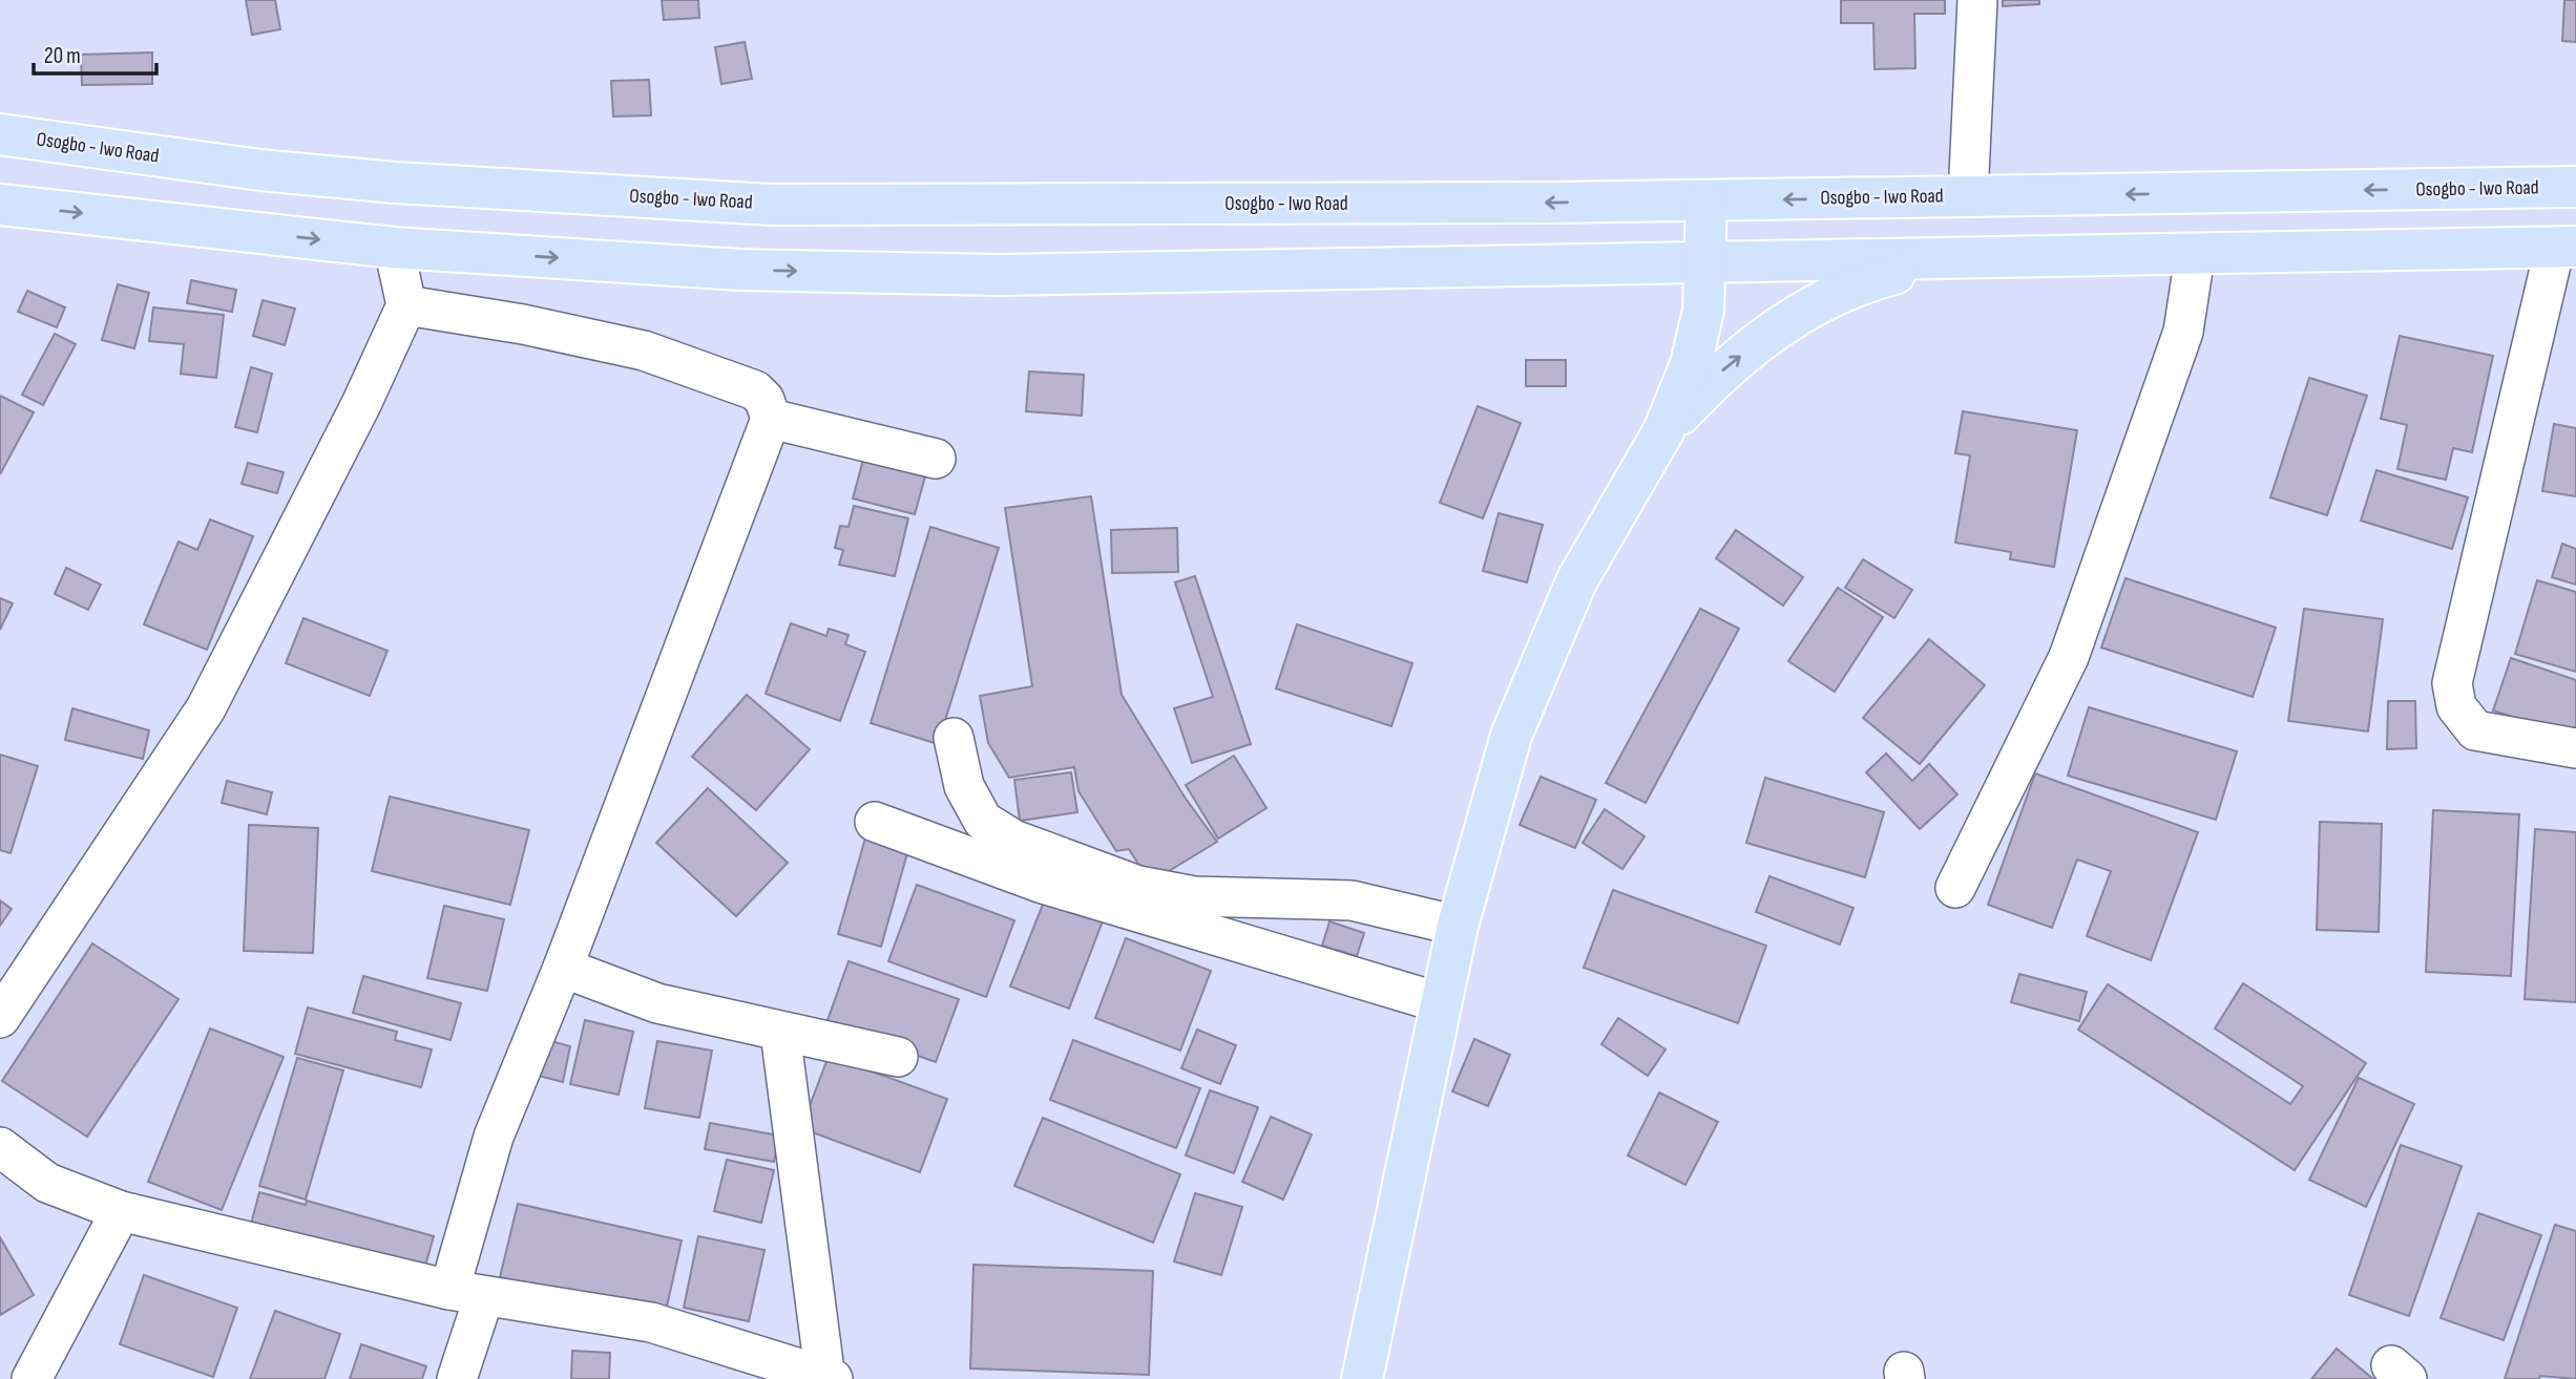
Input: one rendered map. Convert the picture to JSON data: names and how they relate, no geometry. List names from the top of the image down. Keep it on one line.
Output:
{"streets":{"main road":["Osogbo - Iwo Road"]},"scale_bar":"20 m"}
